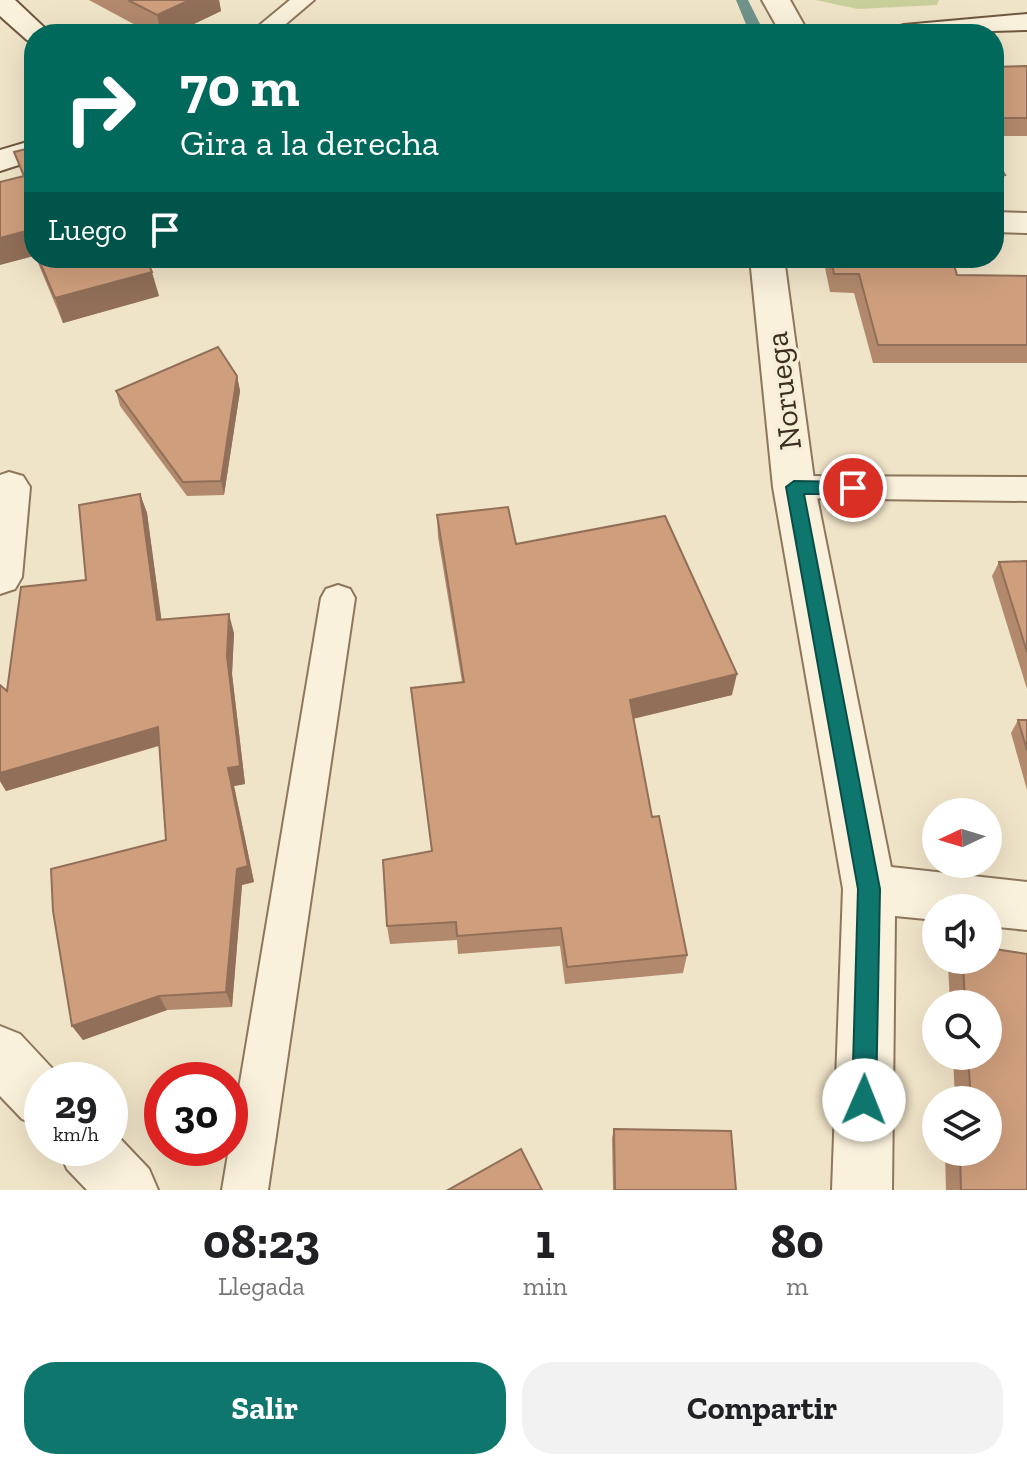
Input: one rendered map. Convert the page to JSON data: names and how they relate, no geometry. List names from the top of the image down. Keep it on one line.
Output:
{"streets":{"street":["Noruega"]},"north":"left","page":{"turn":["70 m","Gira a la derecha"],"then":"Luego","speed":"29 km/h","limit":"30","eta":["08:23","Llegada","1","min","80","m"],"buttons":["Salir","Compartir"]}}
